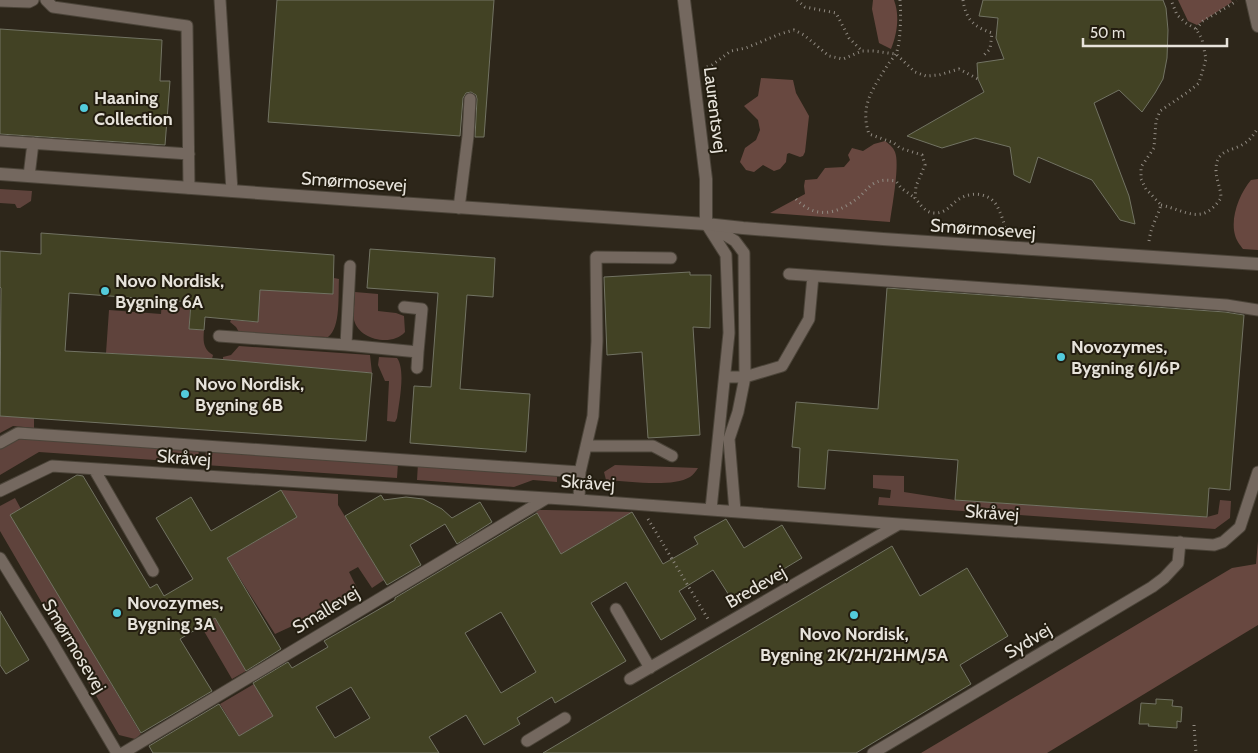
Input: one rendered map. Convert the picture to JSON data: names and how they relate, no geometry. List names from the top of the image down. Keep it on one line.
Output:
{"streets":{"street":["Laurentsvej","Smørmosevej"],"lane":["Skråvej","Bredevej","Smallevej","Sydvej"]},"crossings":[["Laurentsvej","Smørmosevej"],["Smørmosevej","Skråvej"],["Skråvej","Bredevej"],["Skråvej","Smallevej"],["Skråvej","Sydvej"]],"places":["Haaning Collection","Novo Nordisk, Bygning 6A","Novozymes, Bygning 6J/6P","Novo Nordisk, Bygning 6B","Novozymes, Bygning 3A","Novo Nordisk, Bygning 2K/2H/2HM/5A"],"scale_bar":"50 m"}
